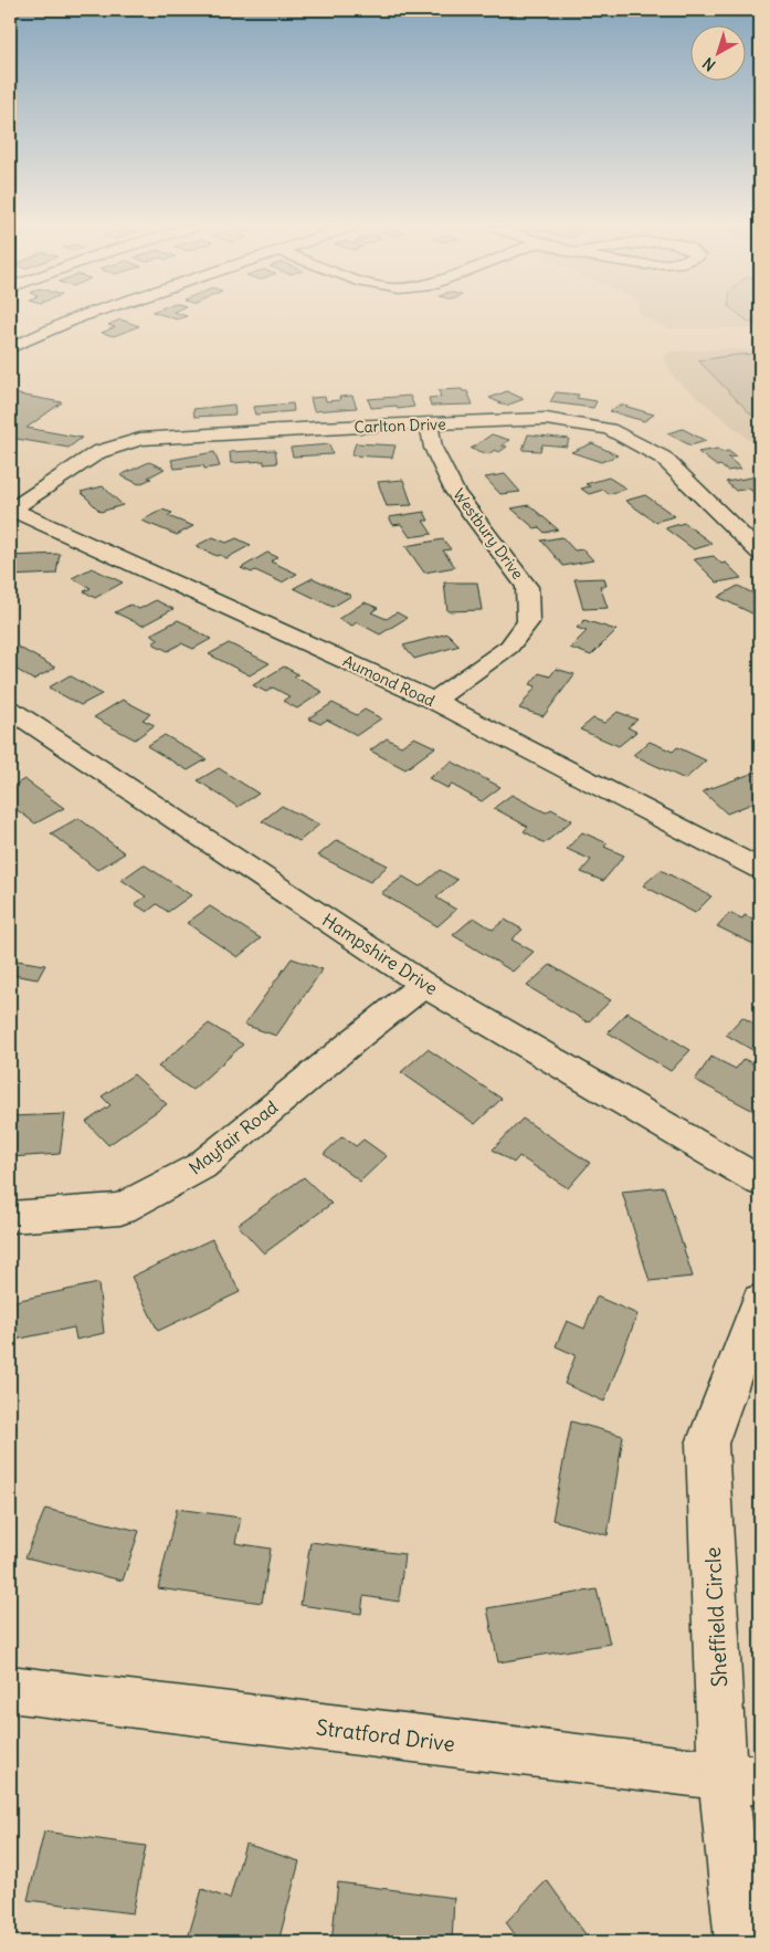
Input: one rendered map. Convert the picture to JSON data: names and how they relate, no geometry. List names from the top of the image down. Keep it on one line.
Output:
{"streets":{"street":["Carlton Drive","Westbury Drive","Aumond Road","Hampshire Drive","Mayfair Road","Sheffield Circle","Stratford Drive"]},"crossings":[["Carlton Drive","Westbury Drive"],["Carlton Drive","Aumond Road"],["Westbury Drive","Aumond Road"],["Hampshire Drive","Mayfair Road"],["Sheffield Circle","Stratford Drive"]],"north":"bottom left"}
